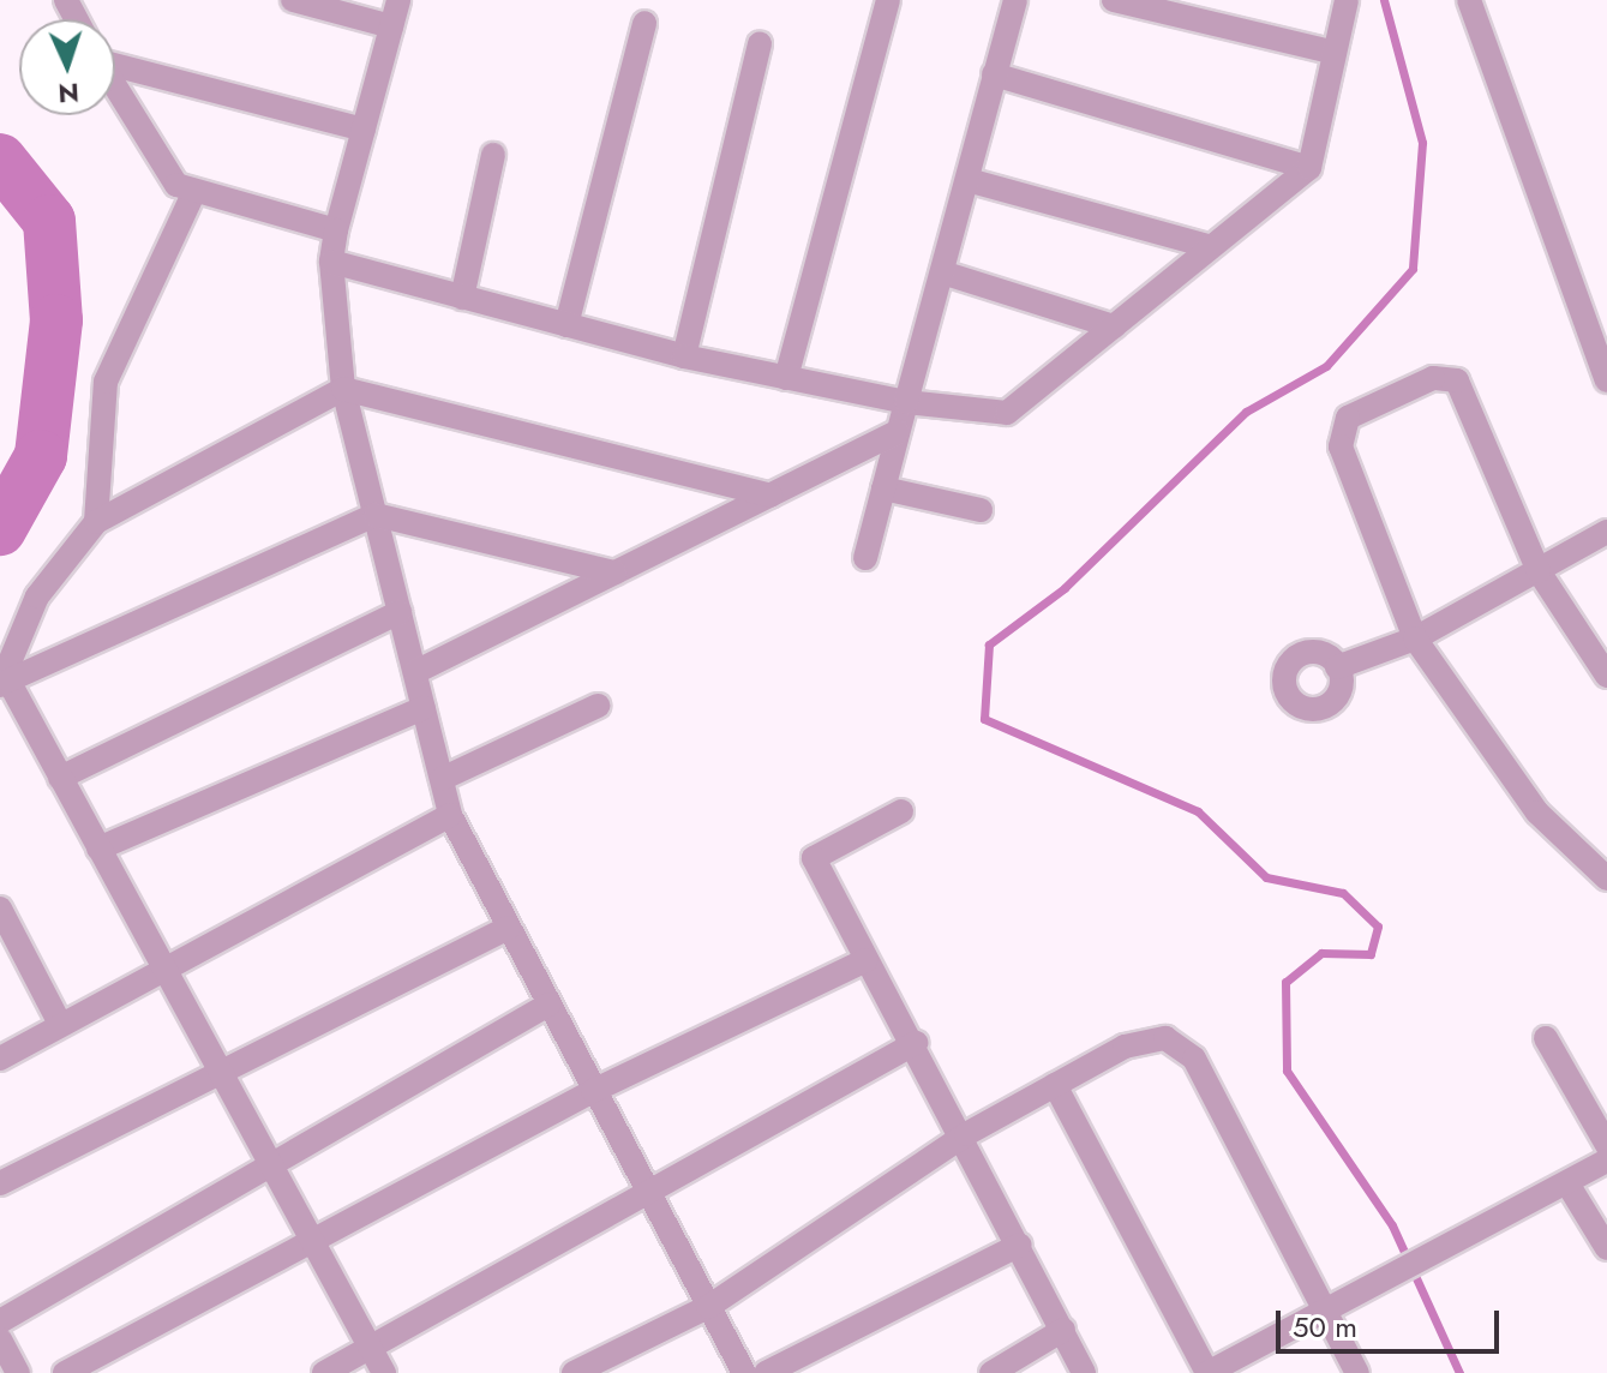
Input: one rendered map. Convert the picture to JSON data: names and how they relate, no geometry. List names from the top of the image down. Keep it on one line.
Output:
{"scale_bar":"50 m","north":"bottom"}
